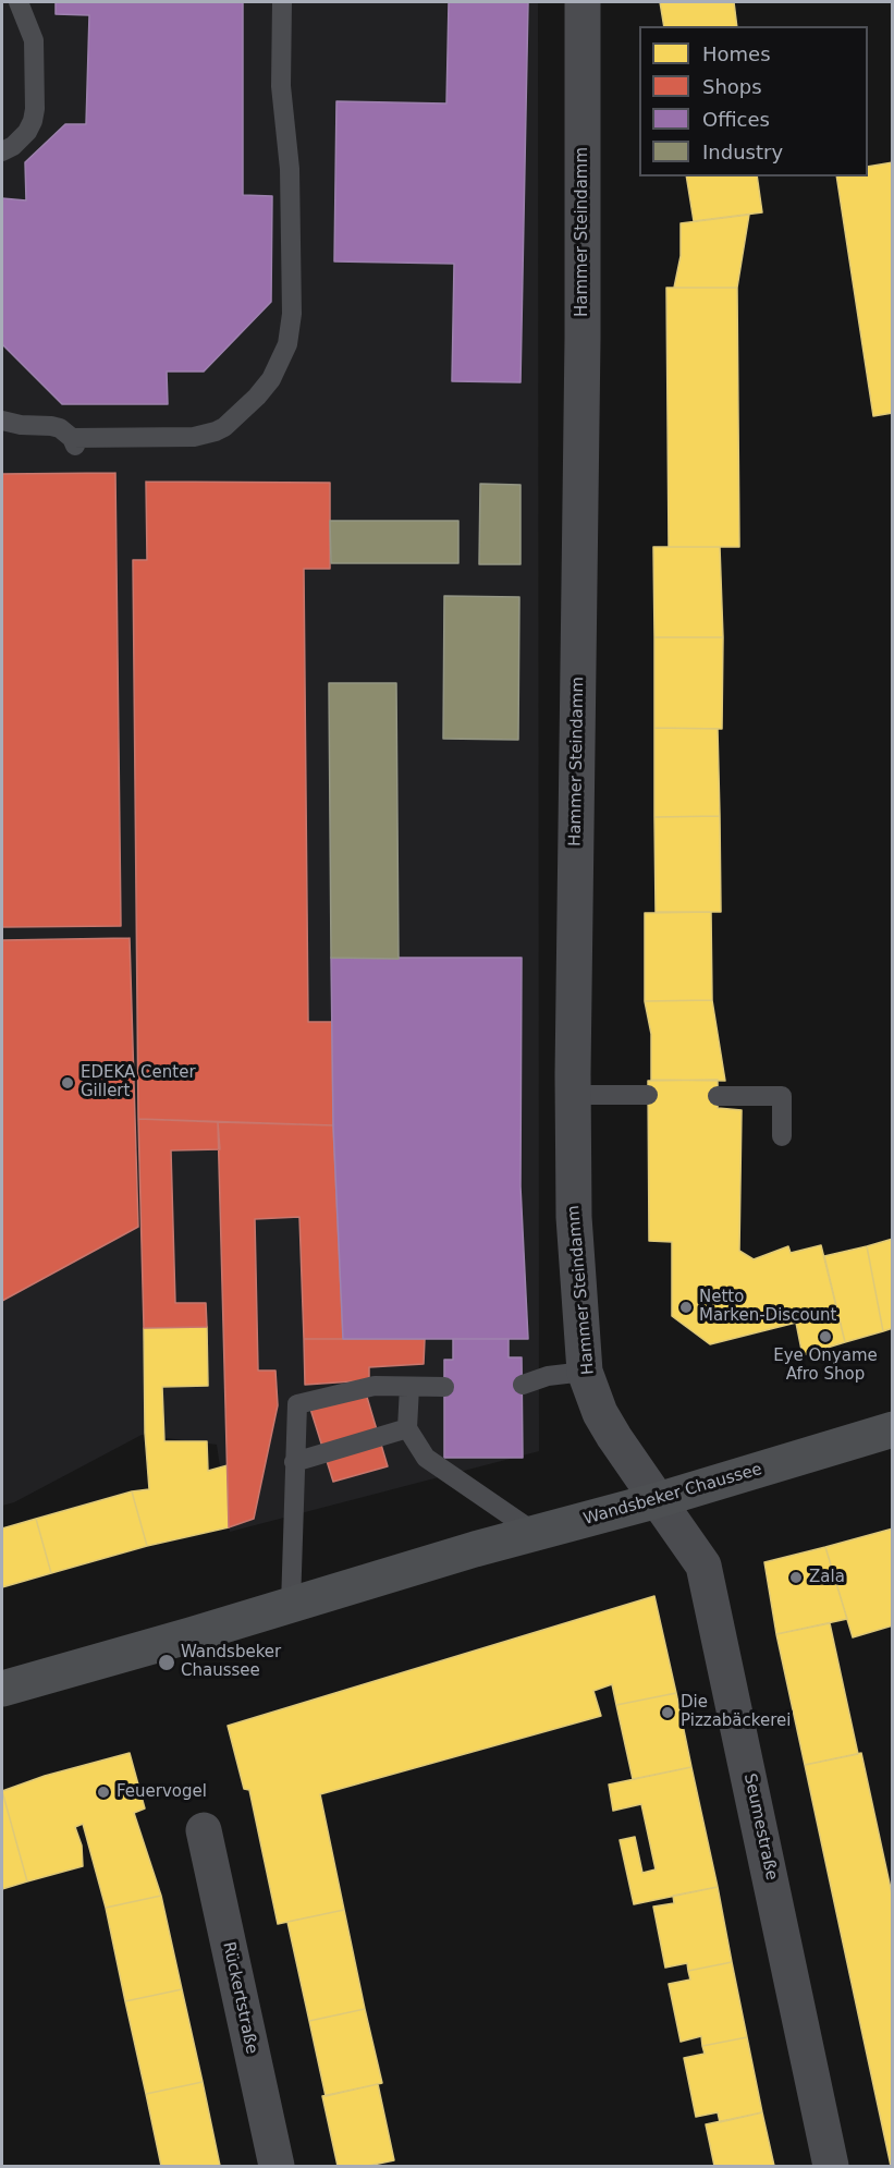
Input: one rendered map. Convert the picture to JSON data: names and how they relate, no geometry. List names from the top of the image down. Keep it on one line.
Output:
{"streets":{"main road":["Wandsbeker Chaussee"],"street":["Hammer Steindamm","Seumestraße","Rückertstraße"]},"crossings":[["Hammer Steindamm","Wandsbeker Chaussee"],["Hammer Steindamm","Seumestraße"],["Wandsbeker Chaussee","Seumestraße"]],"places":["EDEKA Center Gillert","Netto Marken-Discount","Eye Onyame Afro Shop","Zala","Wandsbeker Chaussee","Die Pizzabäckerei","Feuervogel"],"legend":["Homes","Shops","Offices","Industry"]}
